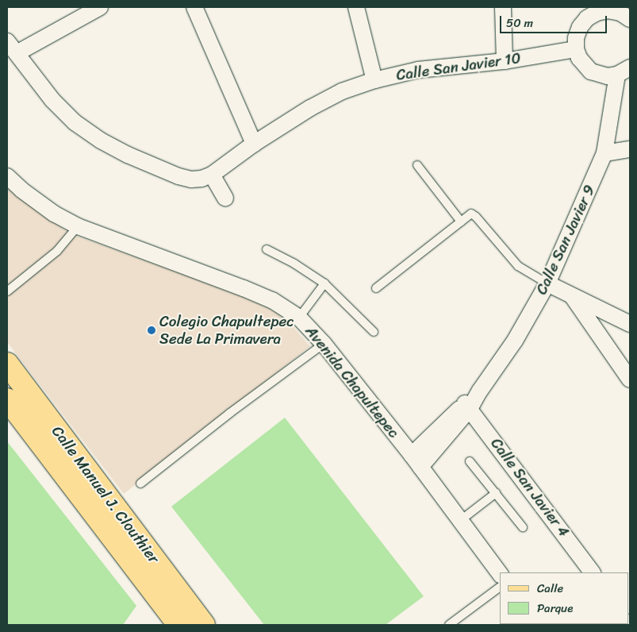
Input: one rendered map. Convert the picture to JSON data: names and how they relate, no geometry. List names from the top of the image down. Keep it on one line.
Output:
{"streets":{"main road":["Calle Manuel J. Clouthier"],"street":["Calle San Javier 10","Calle San Javier 9","Avenida Chapultepec","Calle San Javier 4"]},"crossings":[["Calle San Javier 9","Avenida Chapultepec"],["Calle San Javier 9","Calle San Javier 4"]],"places":["Colegio Chapultepec Sede La Primavera"],"legend":["Calle","Parque"],"scale_bar":"50 m"}
